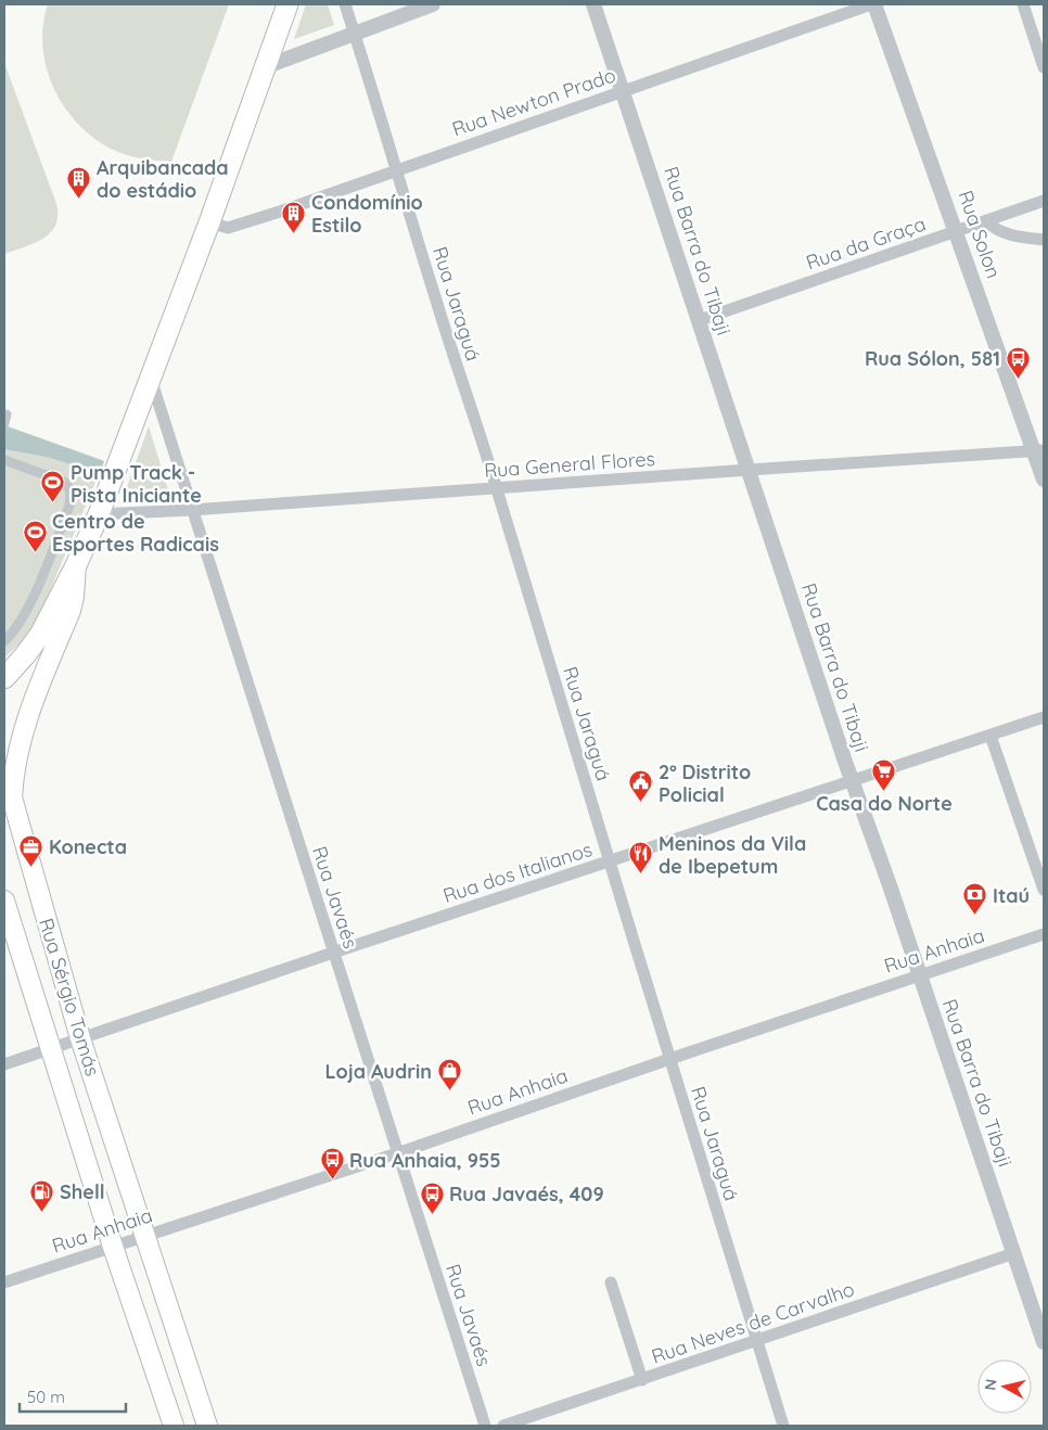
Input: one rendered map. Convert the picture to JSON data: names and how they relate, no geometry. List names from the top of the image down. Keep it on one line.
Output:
{"streets":{"main road":["Rua Sérgio Tomás"],"street":["Rua Newton Prado","Rua Solon","Rua da Graça","Rua Barra do Tibaji","Rua Jaraguá","Rua General Flores","Rua dos Italianos","Rua Javaés","Rua Anhaia","Rua Neves de Carvalho"]},"crossings":[["Rua Newton Prado","Rua Barra do Tibaji"],["Rua Newton Prado","Rua Jaraguá"],["Rua Solon","Rua da Graça"],["Rua Solon","Rua General Flores"],["Rua da Graça","Rua Barra do Tibaji"],["Rua Barra do Tibaji","Rua General Flores"],["Rua Barra do Tibaji","Rua dos Italianos"],["Rua Barra do Tibaji","Rua Anhaia"],["Rua Barra do Tibaji","Rua Neves de Carvalho"],["Rua Jaraguá","Rua General Flores"],["Rua Jaraguá","Rua dos Italianos"],["Rua Jaraguá","Rua Anhaia"],["Rua Jaraguá","Rua Neves de Carvalho"],["Rua General Flores","Rua Javaés"],["Rua dos Italianos","Rua Javaés"],["Rua dos Italianos","Rua Sérgio Tomás"],["Rua Javaés","Rua Anhaia"],["Rua Anhaia","Rua Sérgio Tomás"]],"places":{"building":["Arquibancada do estádio","Condomínio Estilo"],"bus stop":["Rua Sólon, 581","Rua Anhaia, 955","Rua Javaés, 409"],"sports":["Pump Track - Pista Iniciante","Centro de Esportes Radicais"],"supermarket":["Casa do Norte"],"public building":["2º Distrito Policial"],"office":["Konecta"],"restaurant":["Meninos da Vila de Ibepetum"],"bank":["Itaú"],"shop":["Loja Audrin"],"fuel station":["Shell"]},"scale_bar":"50 m","north":"left"}
